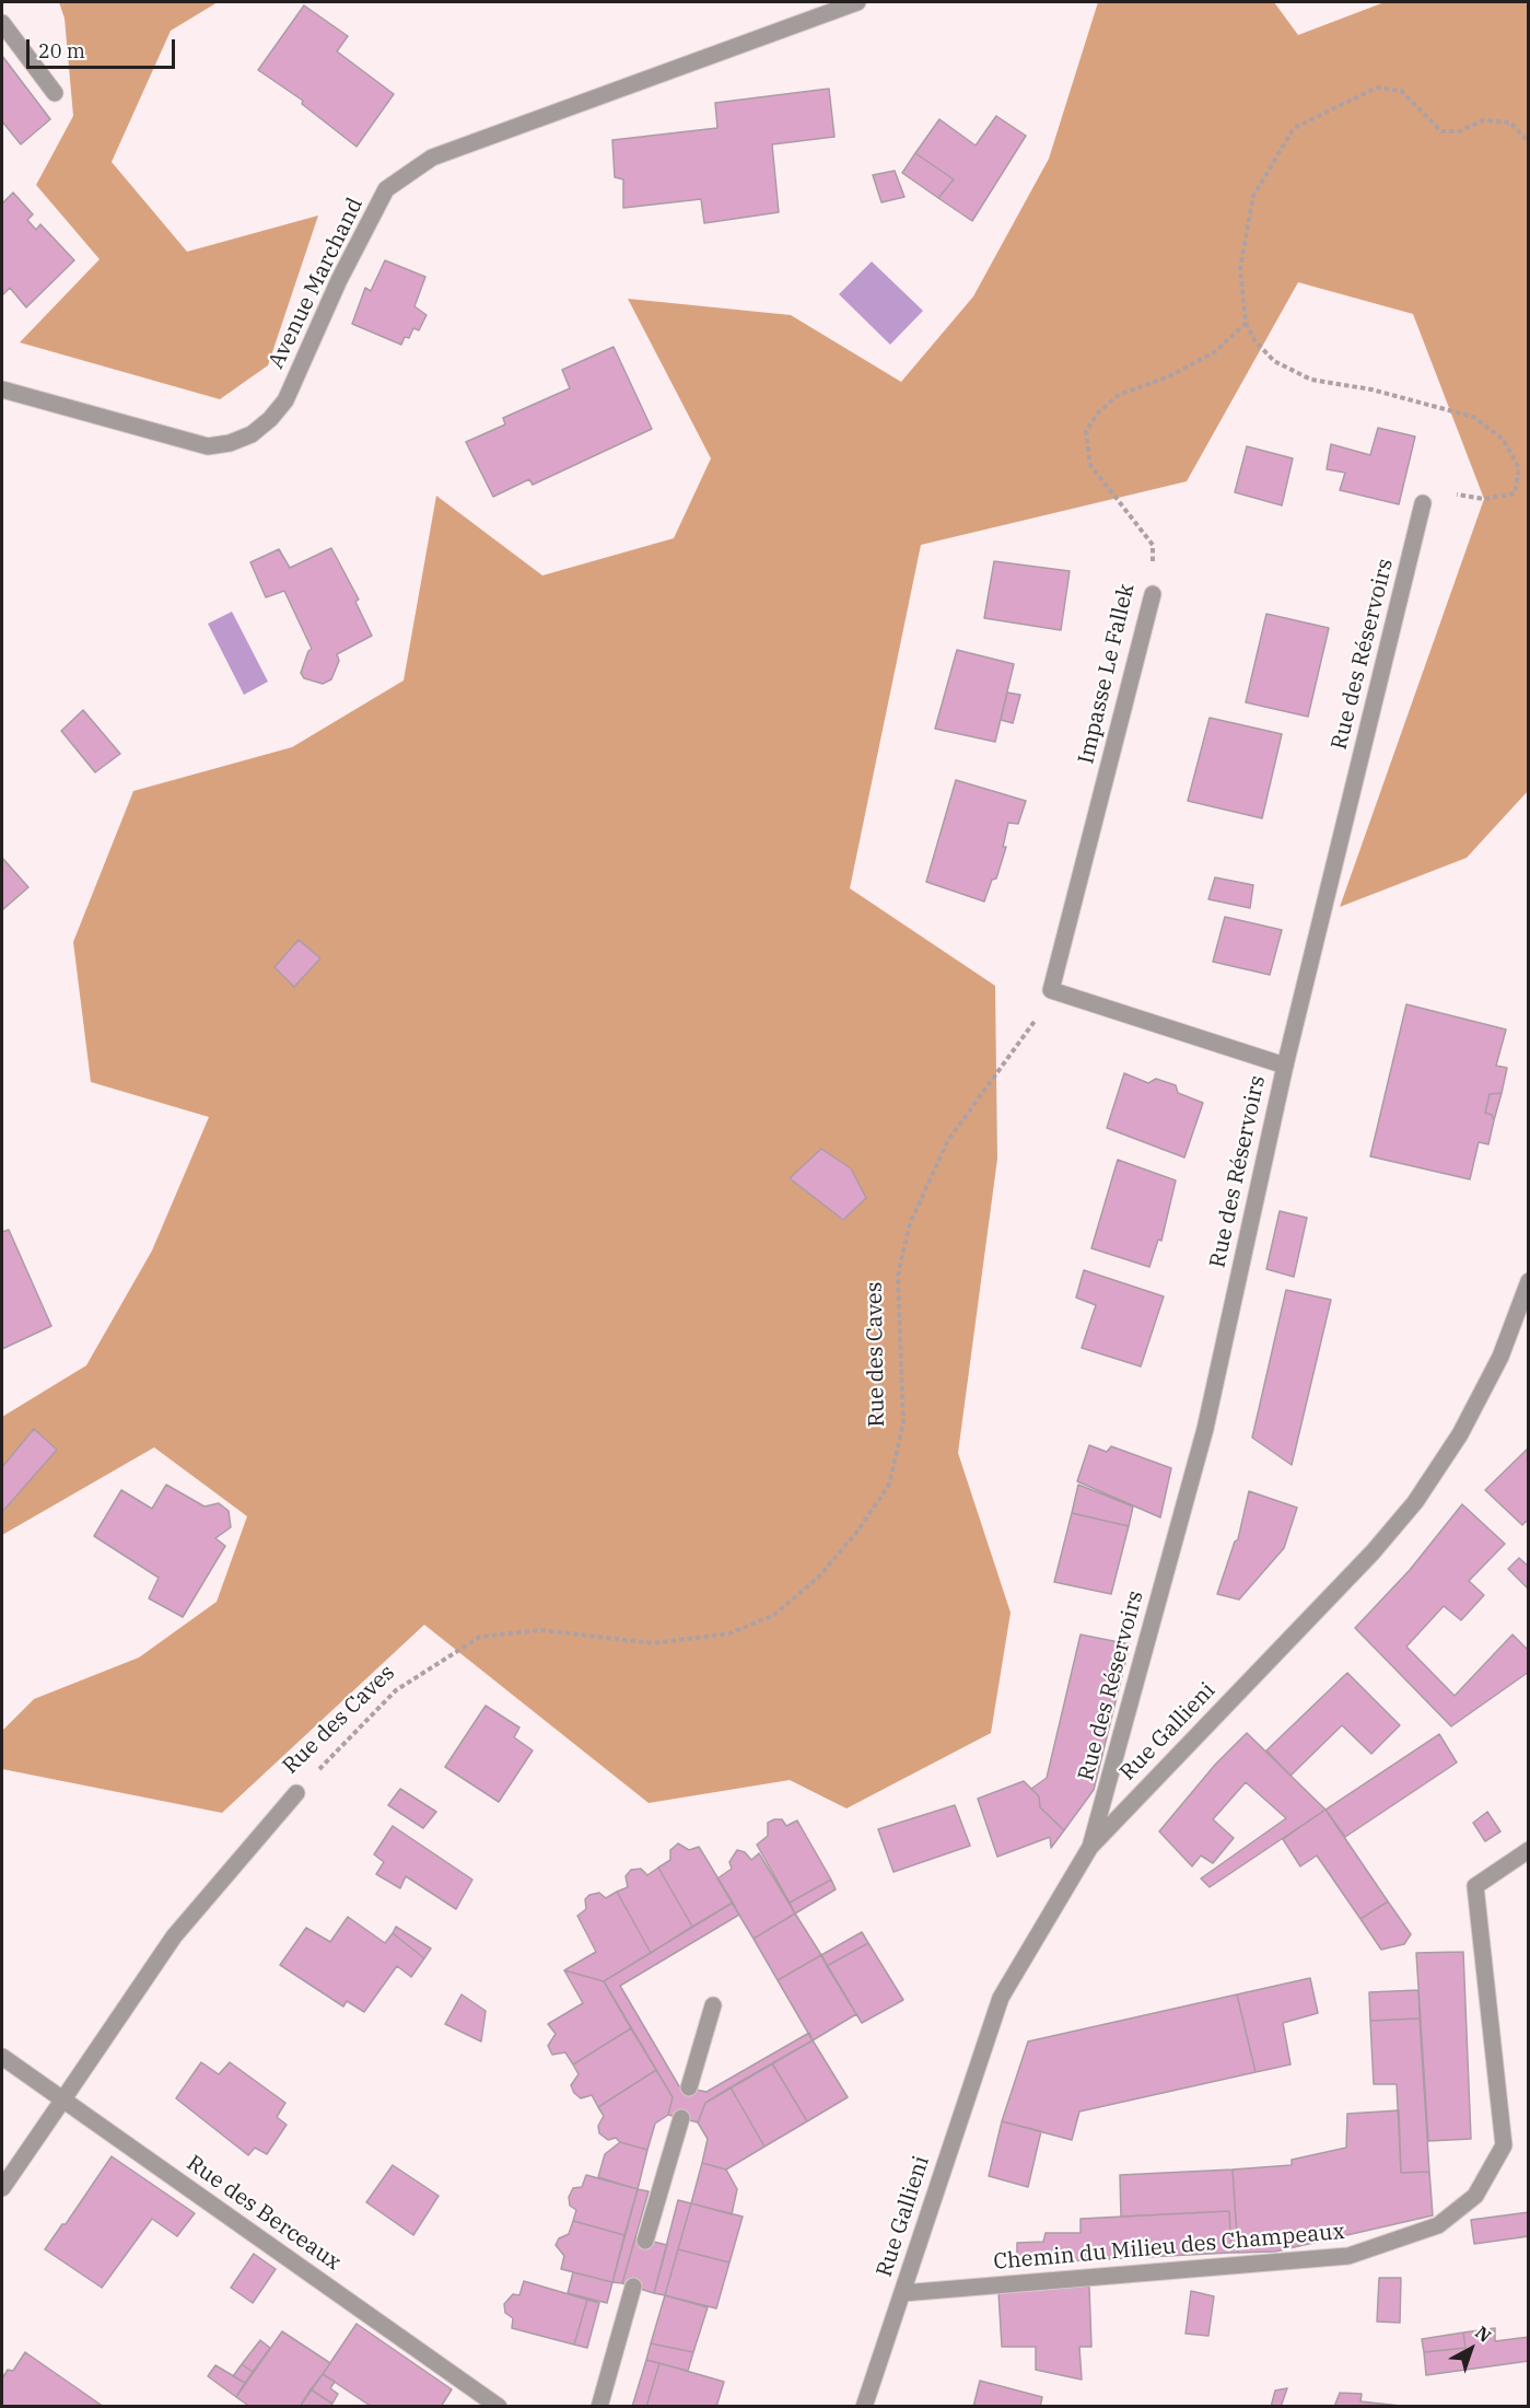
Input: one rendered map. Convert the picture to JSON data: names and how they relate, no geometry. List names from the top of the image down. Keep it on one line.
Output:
{"streets":{"street":["Avenue Marchand","Rue des Réservoirs","Impasse Le Fallek","Rue des Caves","Rue Gallieni","Rue des Berceaux","Chemin du Milieu des Champeaux"]},"crossings":[["Rue des Réservoirs","Impasse Le Fallek"],["Rue des Réservoirs","Rue Gallieni"],["Rue des Caves","Rue des Berceaux"],["Rue Gallieni","Chemin du Milieu des Champeaux"]],"scale_bar":"20 m","north":"top right"}
